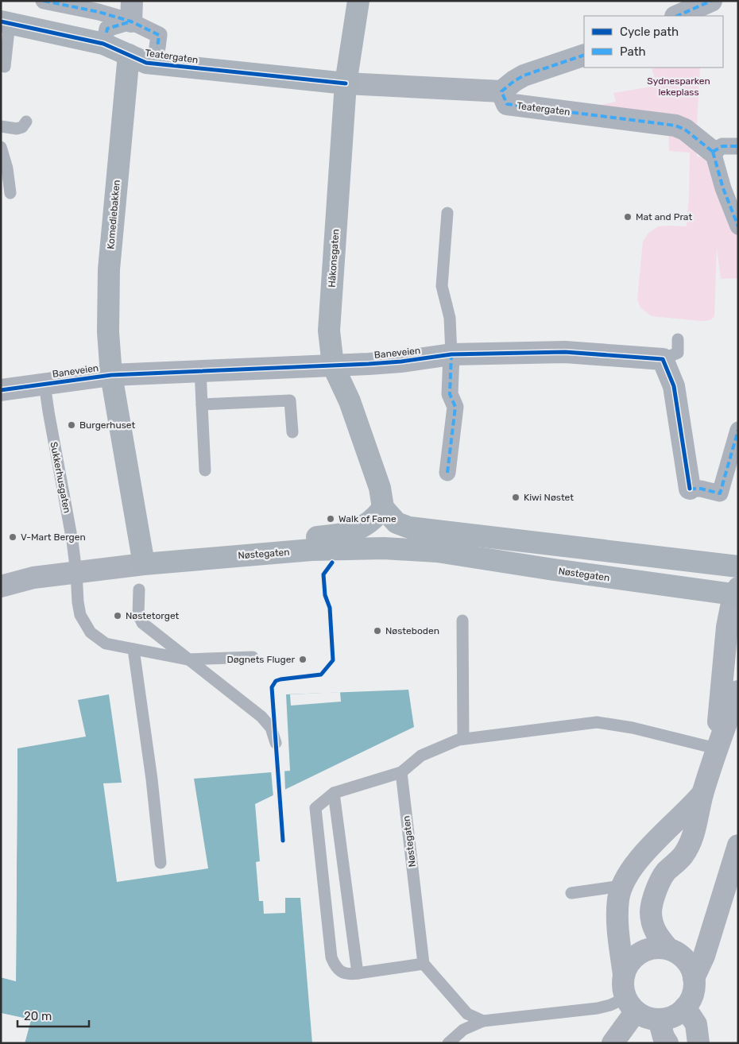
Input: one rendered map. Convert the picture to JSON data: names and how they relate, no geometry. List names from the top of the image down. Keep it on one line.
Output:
{"streets":{"main road":["Teatergaten","Komediebakken","Håkonsgaten","Nøstegaten"],"street":["Baneveien"],"lane":["Sukkerhusgaten"]},"crossings":[["Teatergaten","Komediebakken"],["Teatergaten","Håkonsgaten"],["Komediebakken","Baneveien"],["Håkonsgaten","Baneveien"],["Håkonsgaten","Nøstegaten"],["Baneveien","Sukkerhusgaten"]],"parks":["Sydnesparken lekeplass"],"places":["Mat and Prat","Burgerhuset","Kiwi Nøstet","Walk of Fame","V-Mart Bergen","Nøstetorget","Nøsteboden","Døgnets Fluger"],"legend":["Cycle path","Path"],"scale_bar":"20 m"}
